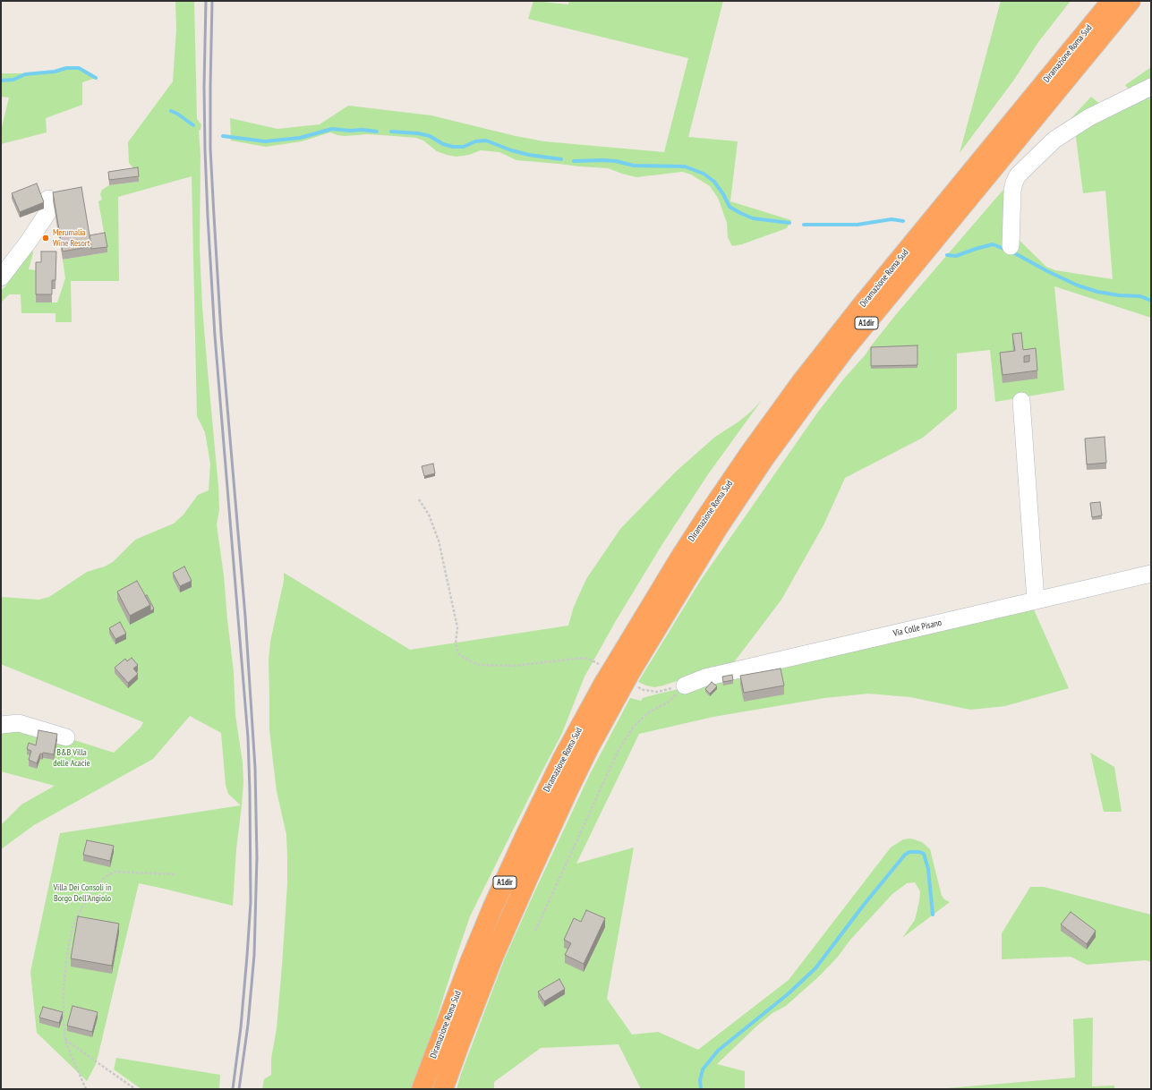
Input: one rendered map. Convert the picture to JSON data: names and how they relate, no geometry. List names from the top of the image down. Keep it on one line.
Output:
{"streets":{"highway":["Diramazione Roma Sud","A1dir"],"street":["Via Colle Pisano"]},"parks":["B&B Villa delle Acacie","Villa Dei Consoli in Borgo Dell'Angiolo"],"places":["Merumalia Wine Resort"]}
